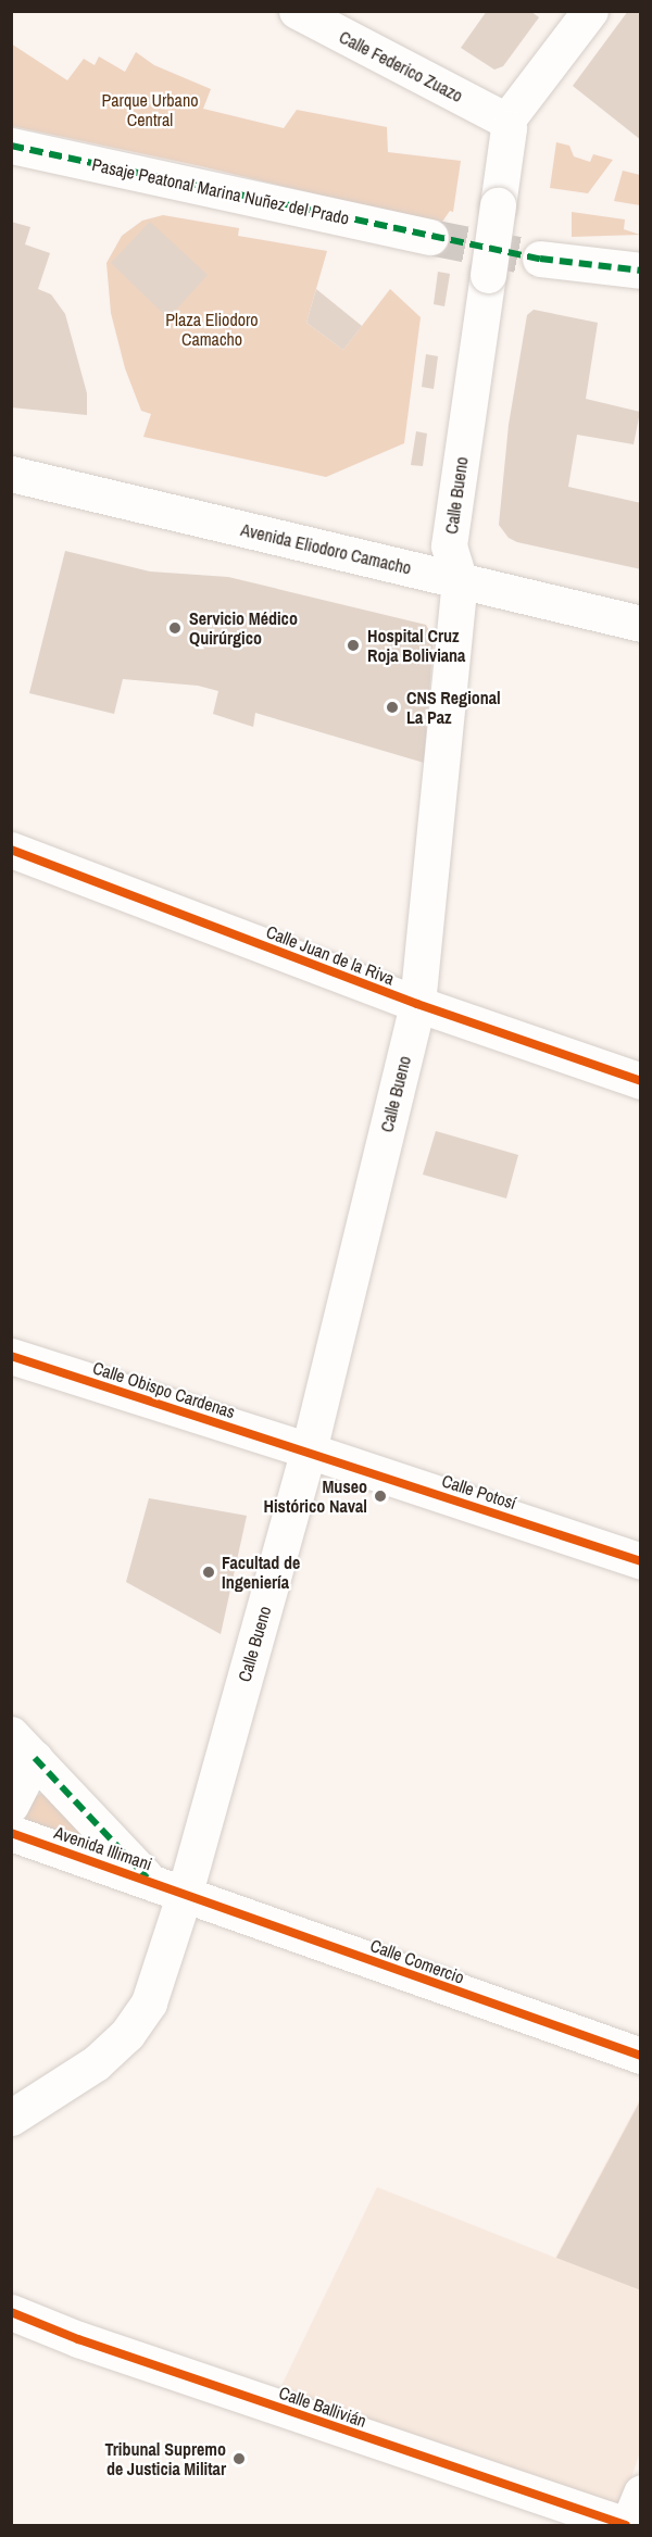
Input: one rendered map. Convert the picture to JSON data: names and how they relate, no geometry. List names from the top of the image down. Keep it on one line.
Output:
{"streets":{"street":["Calle Federico Zuazo","Pasaje Peatonal Marina Nuñez del Prado","Calle Bueno","Avenida Eliodoro Camacho","Calle Juan de la Riva","Calle Obispo Cardenas","Calle Potosí","Avenida Illimani","Calle Comercio","Calle Ballivián"]},"crossings":[["Calle Federico Zuazo","Calle Bueno"],["Calle Bueno","Avenida Eliodoro Camacho"],["Calle Bueno","Calle Juan de la Riva"],["Calle Bueno","Calle Obispo Cardenas"],["Calle Bueno","Calle Potosí"],["Calle Bueno","Avenida Illimani"],["Calle Bueno","Calle Comercio"],["Calle Obispo Cardenas","Calle Potosí"],["Avenida Illimani","Calle Comercio"]],"parks":["Parque Urbano Central","Plaza Eliodoro Camacho"],"places":["Servicio Médico Quirúrgico","Hospital Cruz Roja Boliviana","CNS Regional La Paz","Museo Histórico Naval","Facultad de Ingeniería","Tribunal Supremo de Justicia Militar"]}
